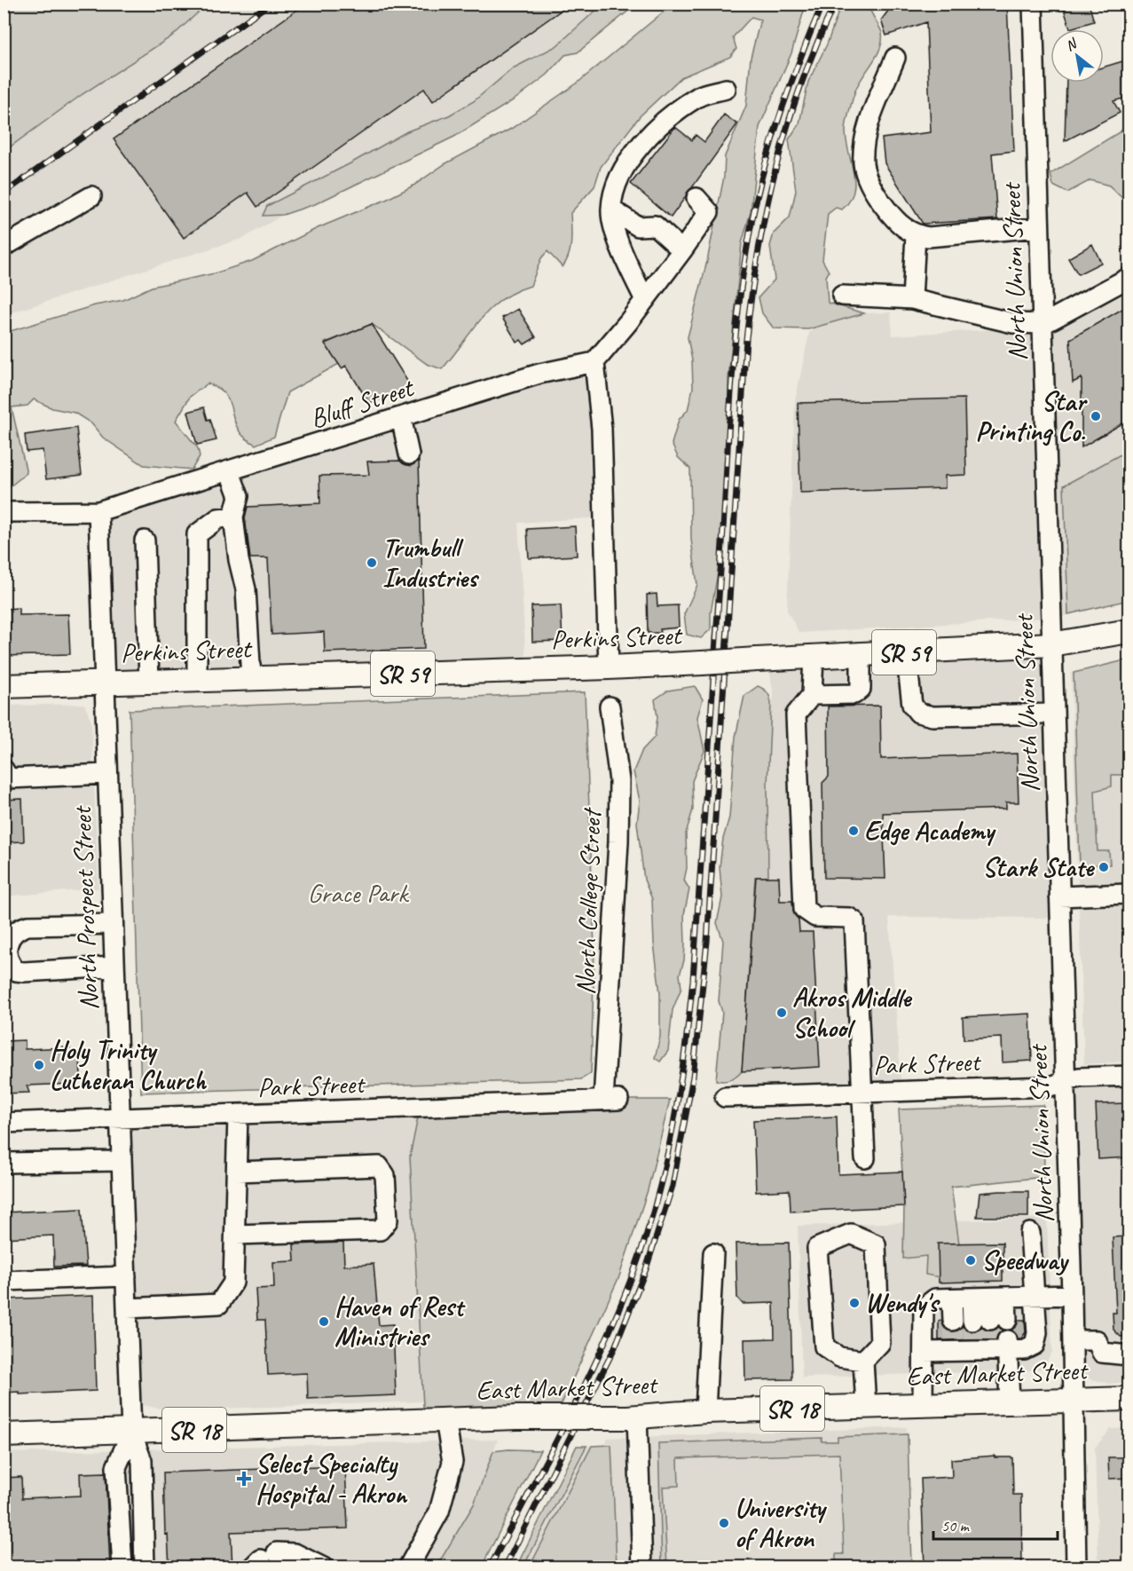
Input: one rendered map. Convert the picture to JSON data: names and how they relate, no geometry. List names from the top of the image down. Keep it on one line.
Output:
{"streets":{"main road":["Perkins Street","SR 59","East Market Street","SR 18"],"street":["North Union Street","Bluff Street","North College Street","North Prospect Street","Park Street"]},"crossings":[["North Union Street","Perkins Street"],["North Union Street","Park Street"],["North Union Street","East Market Street"],["Bluff Street","North Prospect Street"],["Perkins Street","SR 59"],["Perkins Street","North Prospect Street"],["SR 59","North Prospect Street"],["North College Street","Park Street"],["North Prospect Street","Park Street"],["North Prospect Street","East Market Street"]],"parks":["Grace Park"],"places":{"other":["Star Printing Co.","Trumbull Industries","Edge Academy","Stark State","Akros Middle School","Holy Trinity Lutheran Church","Speedway","Wendy's","Haven of Rest Ministries","University of Akron"],"health":["Select Specialty Hospital - Akron"]},"scale_bar":"50 m","north":"top left"}
